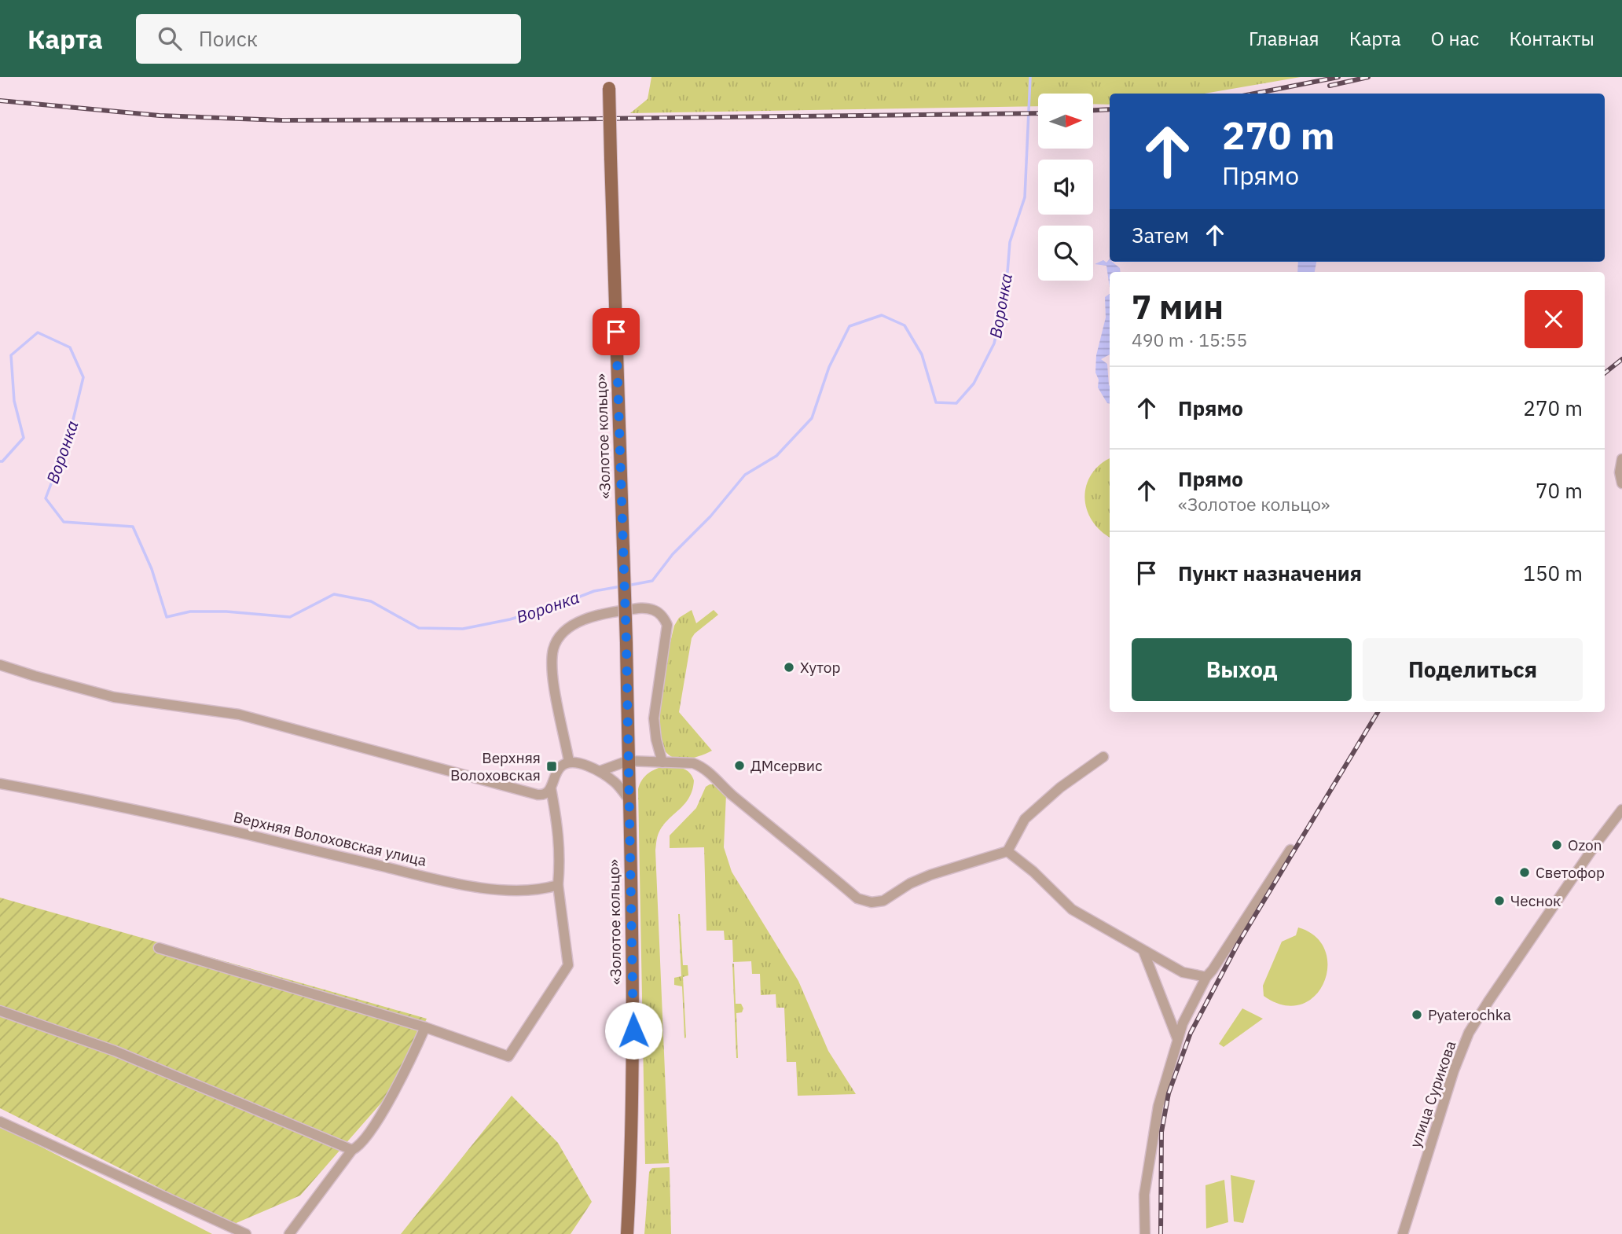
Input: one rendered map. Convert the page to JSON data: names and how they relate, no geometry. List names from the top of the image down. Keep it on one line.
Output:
{"streets":{"main road":["«Золотое кольцо»"],"street":["Верхняя Волоховская улица","улица Сурикова"]},"water":["Воронка"],"places":{"other":["Хутор","ДМсервис","Ozon","Светофор","Чеснок","Pyaterochka"],"transit":["Верхняя Волоховская"]},"north":"right","page":{"header":"Карта","search":"Поиск","nav":["Главная","Карта","О нас","Контакты"],"turn":["270 m","Прямо"],"then":"Затем","heading":["7 мин","490 m · 15:55"],"list":[{"name":"Прямо","value":"270 m"},{"name":"Прямо","note":"«Золотое кольцо»","value":"70 m"},{"name":"Пункт назначения","value":"150 m"}],"buttons":["Выход","Поделиться"]}}
